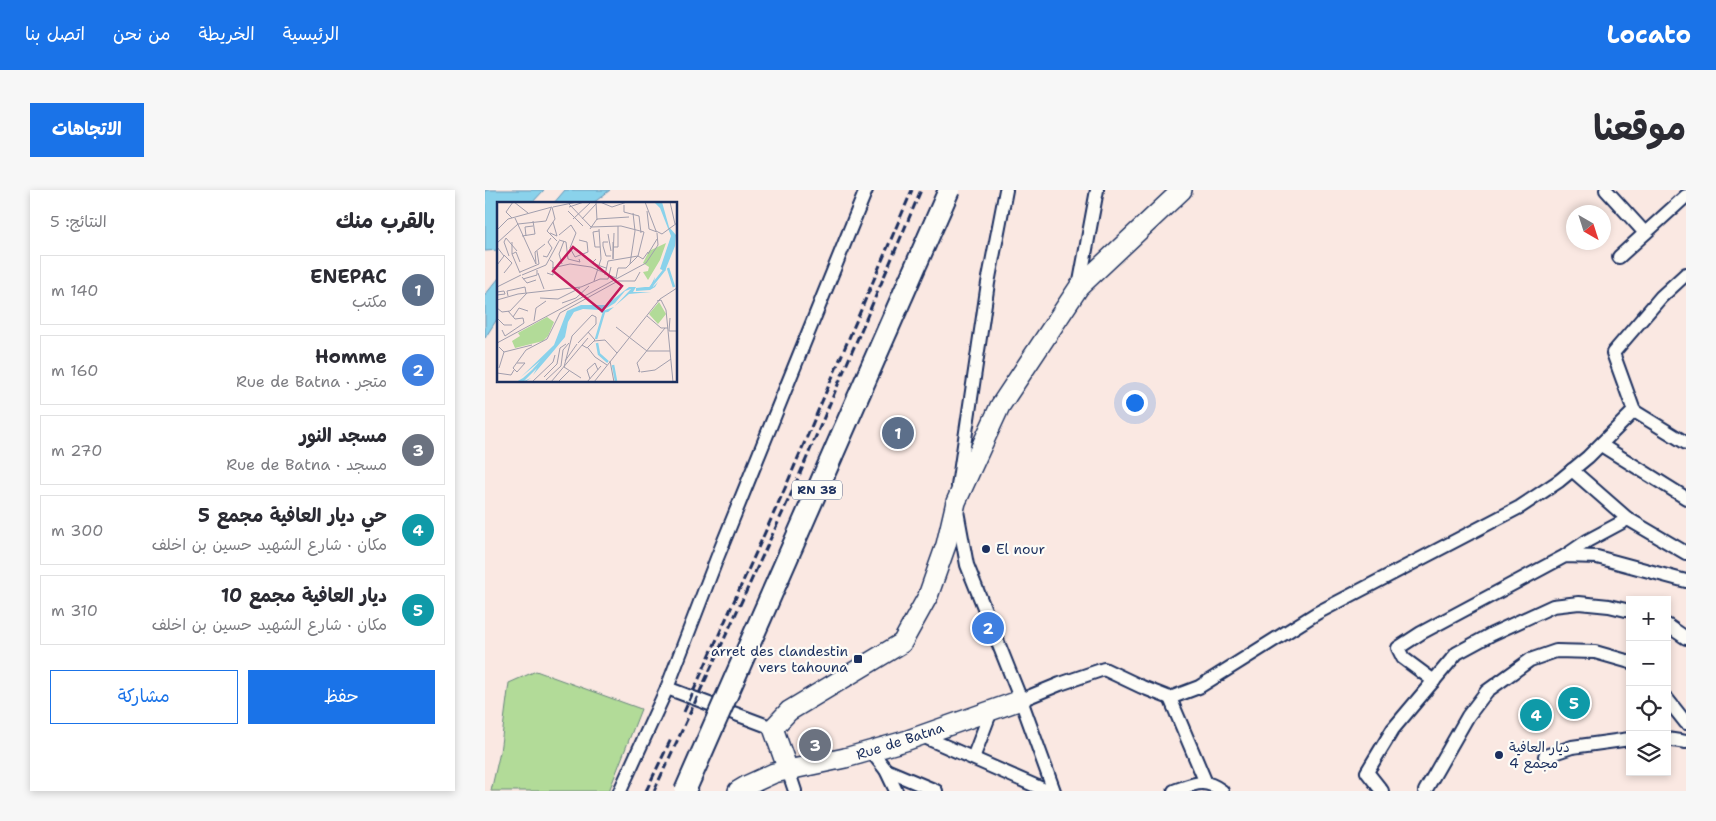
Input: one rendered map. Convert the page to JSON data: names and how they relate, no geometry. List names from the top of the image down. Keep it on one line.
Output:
{"streets":{"main road":["RN 38"],"street":["Rue de Batna"]},"places":{"other":["El nour","ديار العافية مجمع 4"],"transit":["arret des clandestin vers tahouna"]},"north":"bottom right","page":{"header":"Locato","nav":["الرئيسية","الخريطة","من نحن","اتصل بنا"],"title":"موقعنا","buttons":["الاتجاهات",["حفظ","مشاركة"]],"heading":["بالقرب منك","النتائج: 5"],"list":[{"mark":"1","name":"ENEPAC","note":"مكتب","value":"140 m"},{"mark":"2","name":"Homme","note":"متجر · Rue de Batna","value":"160 m"},{"mark":"3","name":"مسجد النور","note":"مسجد · Rue de Batna","value":"270 m"},{"mark":"4","name":"حي ديار العافية مجمع 5","note":"مكان · شارع الشهيد حسين بن اخلف","value":"300 m"},{"mark":"5","name":"ديار العافية مجمع 10","note":"مكان · شارع الشهيد حسين بن اخلف","value":"310 m"}],"pins":["1","2","5","4","3"],"map_buttons":["+","−"]}}
